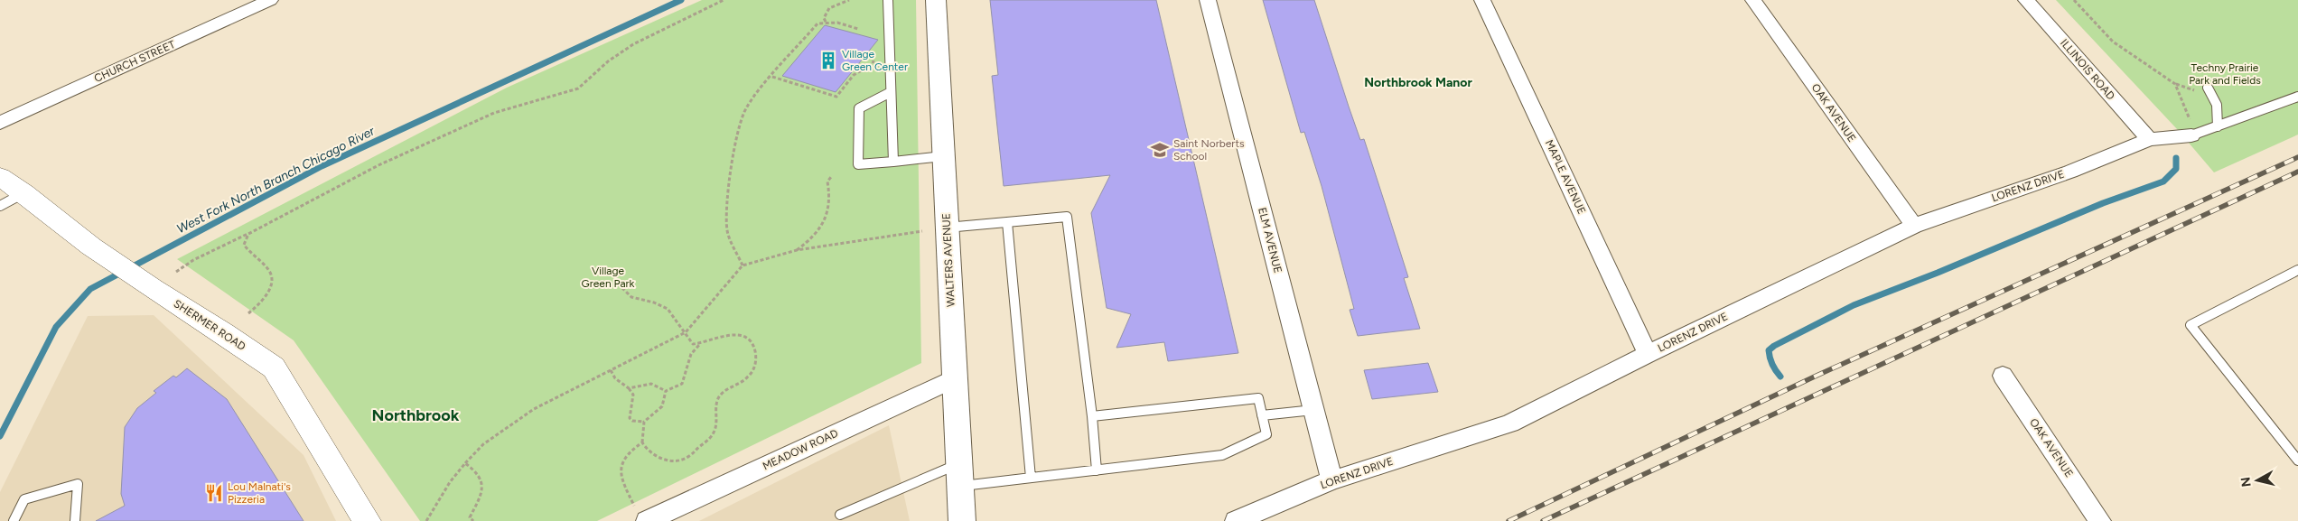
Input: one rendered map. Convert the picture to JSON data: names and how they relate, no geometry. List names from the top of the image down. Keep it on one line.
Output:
{"streets":{"main road":["SHERMER ROAD"],"street":["CHURCH STREET","ILLINOIS ROAD","OAK AVENUE","MAPLE AVENUE","LORENZ DRIVE","ELM AVENUE","WALTERS AVENUE","MEADOW ROAD"]},"crossings":[["ILLINOIS ROAD","LORENZ DRIVE"],["OAK AVENUE","LORENZ DRIVE"],["MAPLE AVENUE","LORENZ DRIVE"],["LORENZ DRIVE","ELM AVENUE"],["WALTERS AVENUE","MEADOW ROAD"]],"districts":["Northbrook Manor","Northbrook"],"water":["West Fork North Branch Chicago River"],"parks":["Techny Prairie Park and Fields","Village Green Park"],"places":{"building":["Village Green Center"],"school or university":["Saint Norberts School"],"restaurant":["Lou Malnati's Pizzeria"]},"north":"left"}
